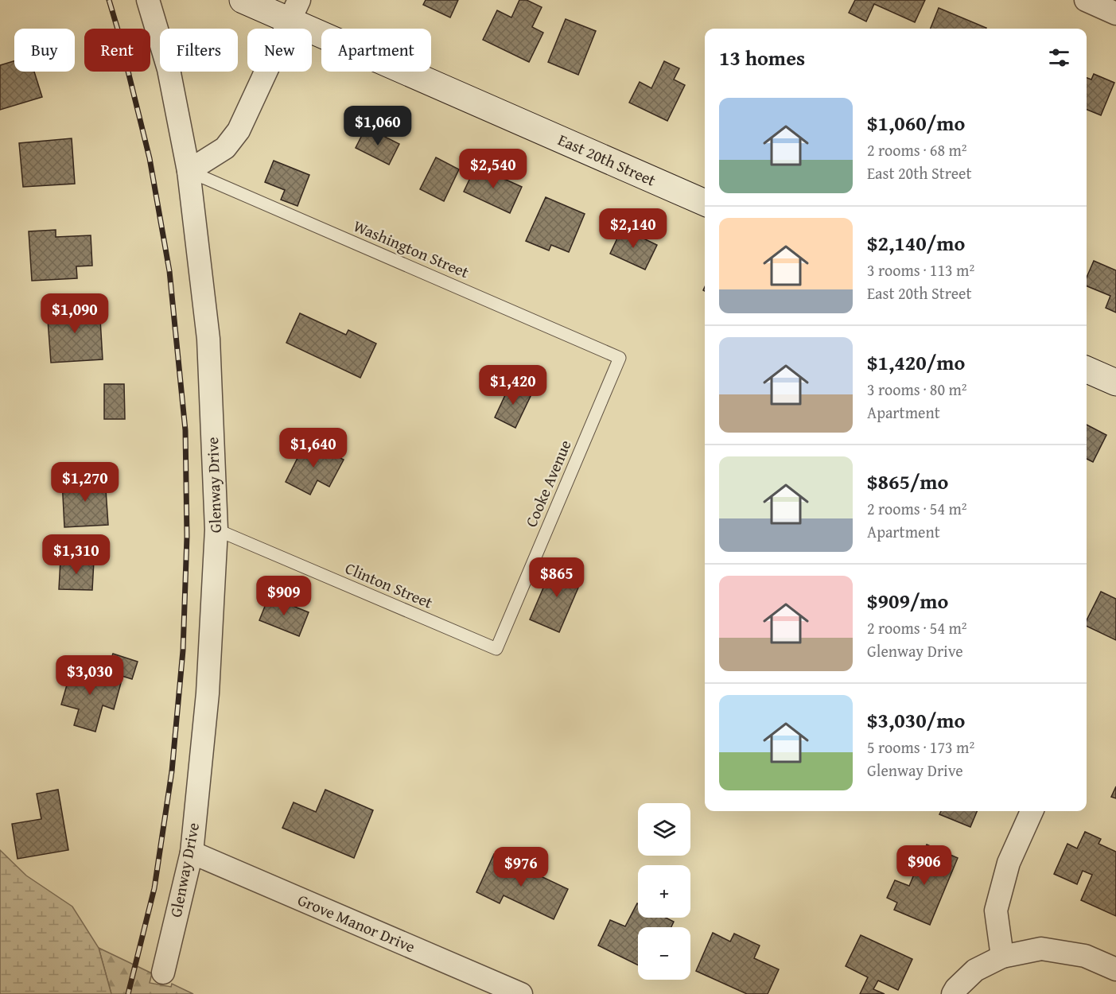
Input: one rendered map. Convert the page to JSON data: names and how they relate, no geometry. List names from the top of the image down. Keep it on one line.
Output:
{"streets":{"street":["East 20th Street","Glenway Drive","Grove Manor Drive"],"lane":["Washington Street","Cooke Avenue","Clinton Street"]},"crossings":[["Washington Street","Cooke Avenue"],["Washington Street","Glenway Drive"],["Cooke Avenue","Clinton Street"],["Glenway Drive","Clinton Street"],["Glenway Drive","Grove Manor Drive"]],"page":{"chip":["Buy","Rent","Filters","New","Apartment"],"heading":"13 homes","list":[{"name":"$1,060/mo","note":"2 rooms · 68 m² · East 20th Street"},{"name":"$2,140/mo","note":"3 rooms · 113 m² · East 20th Street"},{"name":"$1,420/mo","note":"3 rooms · 80 m² · Apartment"},{"name":"$865/mo","note":"2 rooms · 54 m² · Apartment"},{"name":"$909/mo","note":"2 rooms · 54 m² · Glenway Drive"},{"name":"$3,030/mo","note":"5 rooms · 173 m² · Glenway Drive"}],"price":["$1,060","$2,540","$2,140","$1,090","$1,420","$1,640","$1,270","$1,310","$865","$909","$3,030","$906","$976"],"map_buttons":["+","−"]}}
